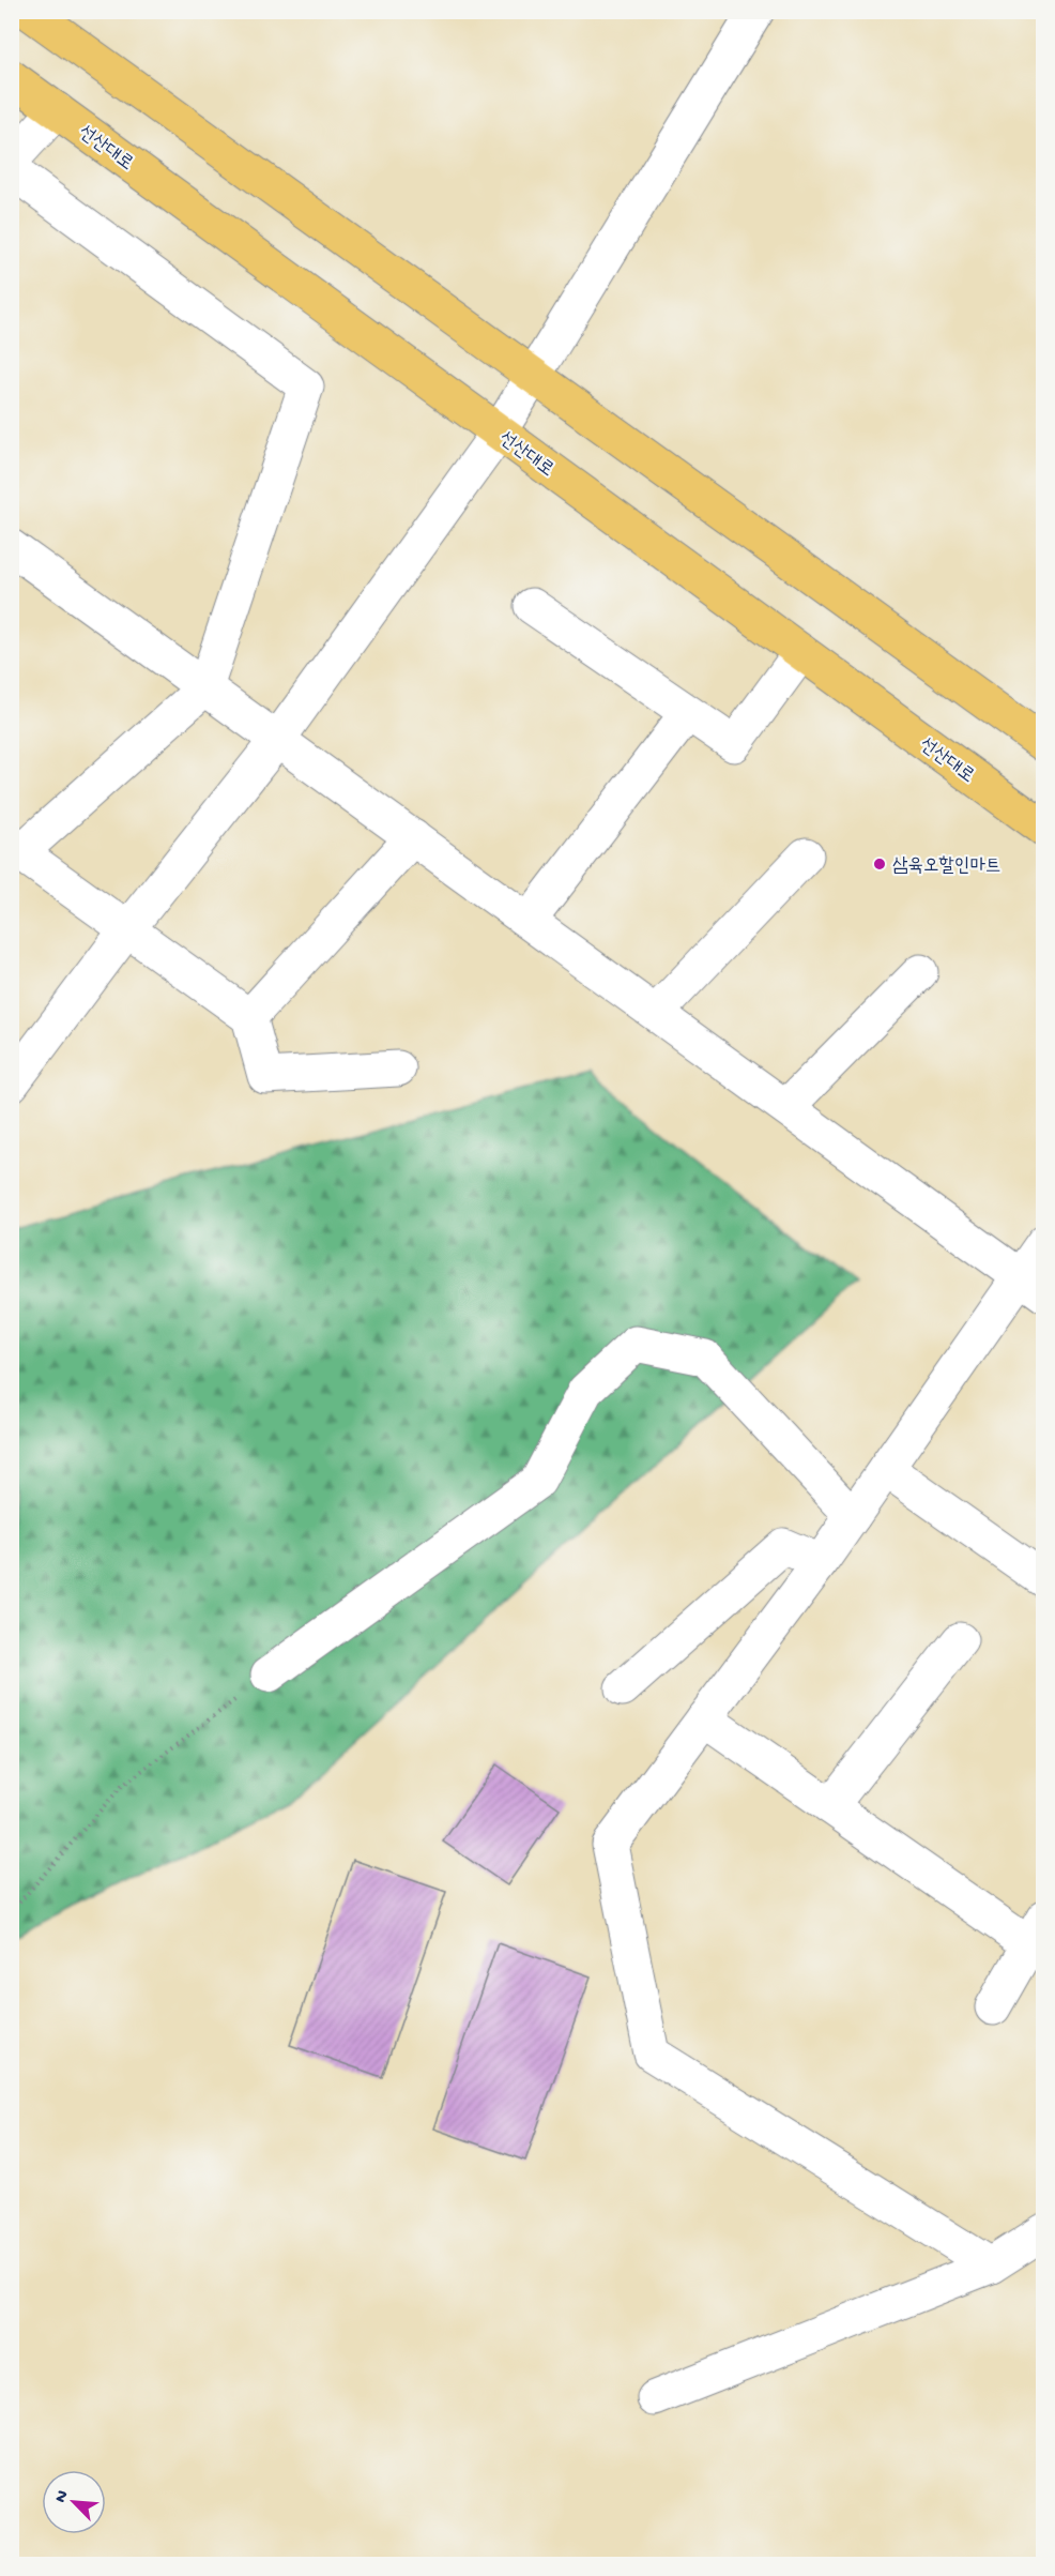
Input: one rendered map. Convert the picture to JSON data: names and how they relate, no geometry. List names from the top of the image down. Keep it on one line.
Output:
{"streets":{"main road":["선산대로"]},"places":["삼육오할인마트"],"north":"top left"}
